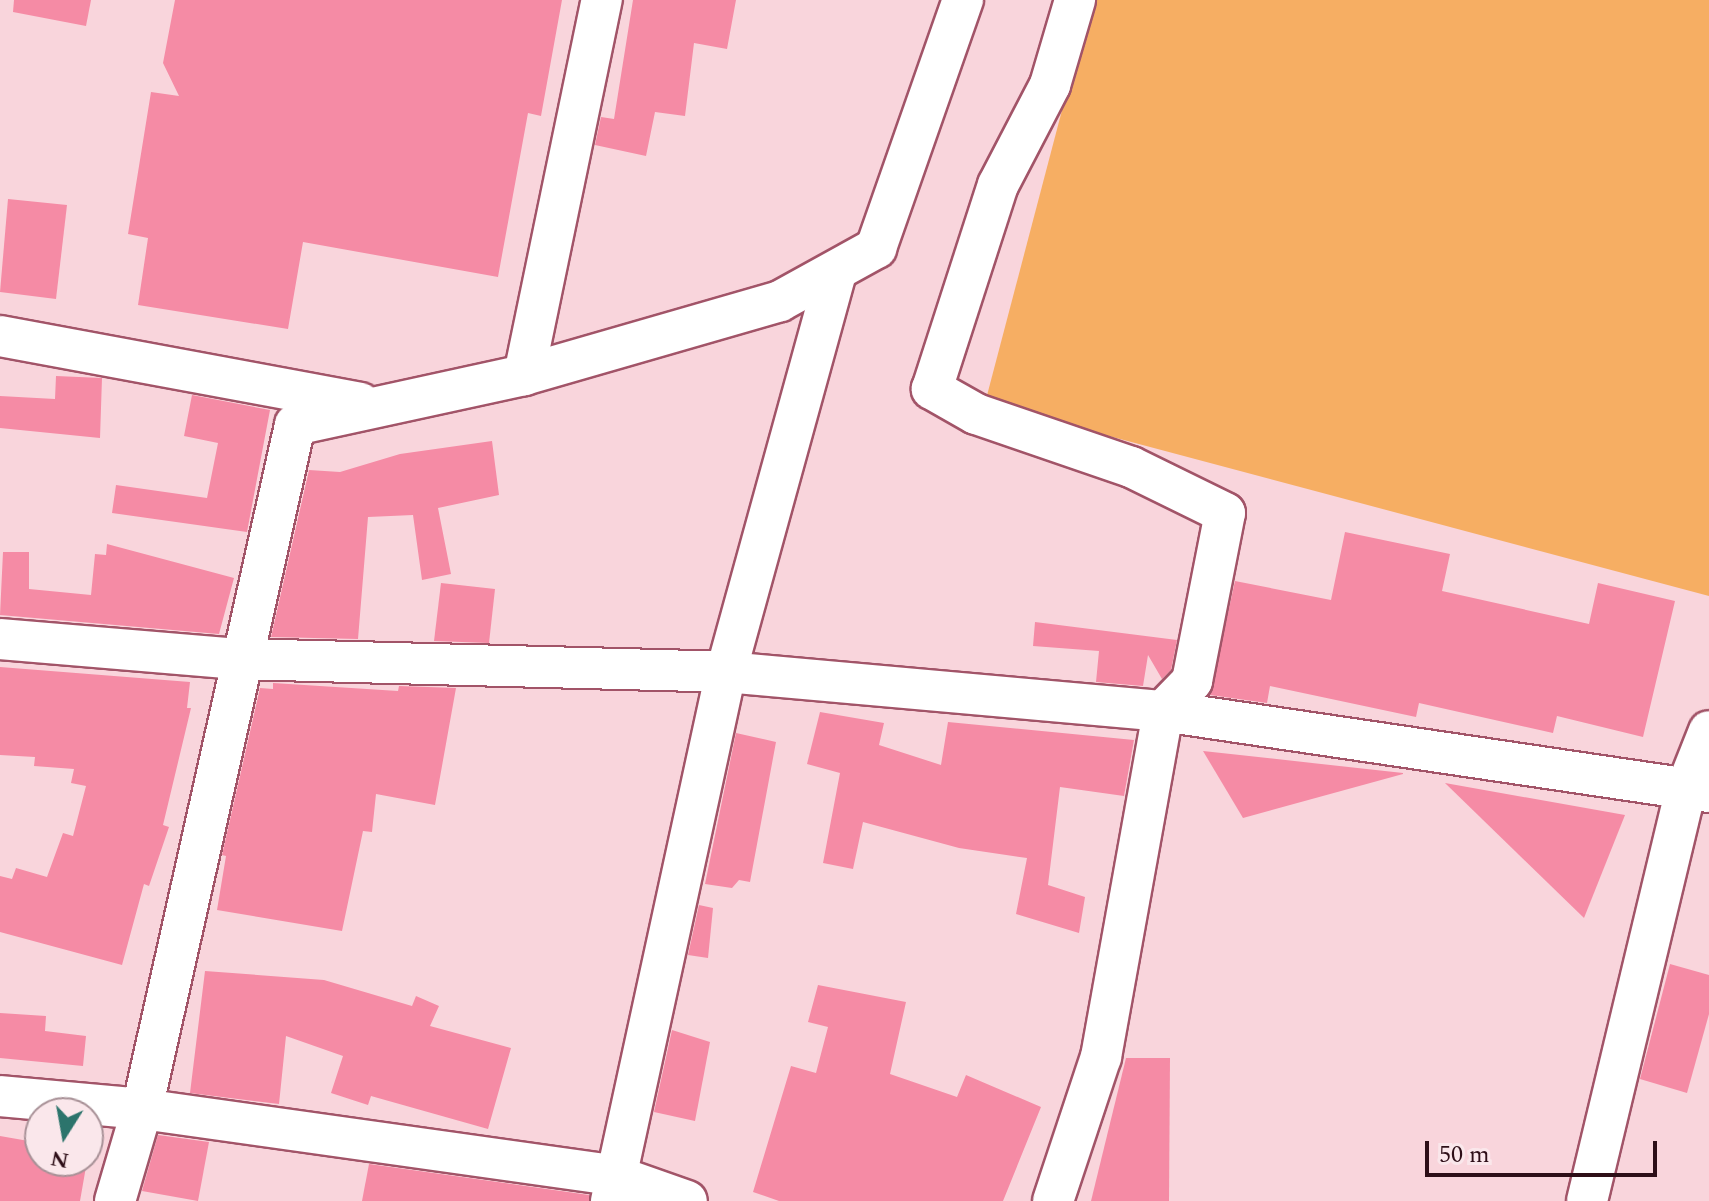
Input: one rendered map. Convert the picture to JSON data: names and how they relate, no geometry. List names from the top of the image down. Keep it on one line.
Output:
{"scale_bar":"50 m","north":"bottom"}
